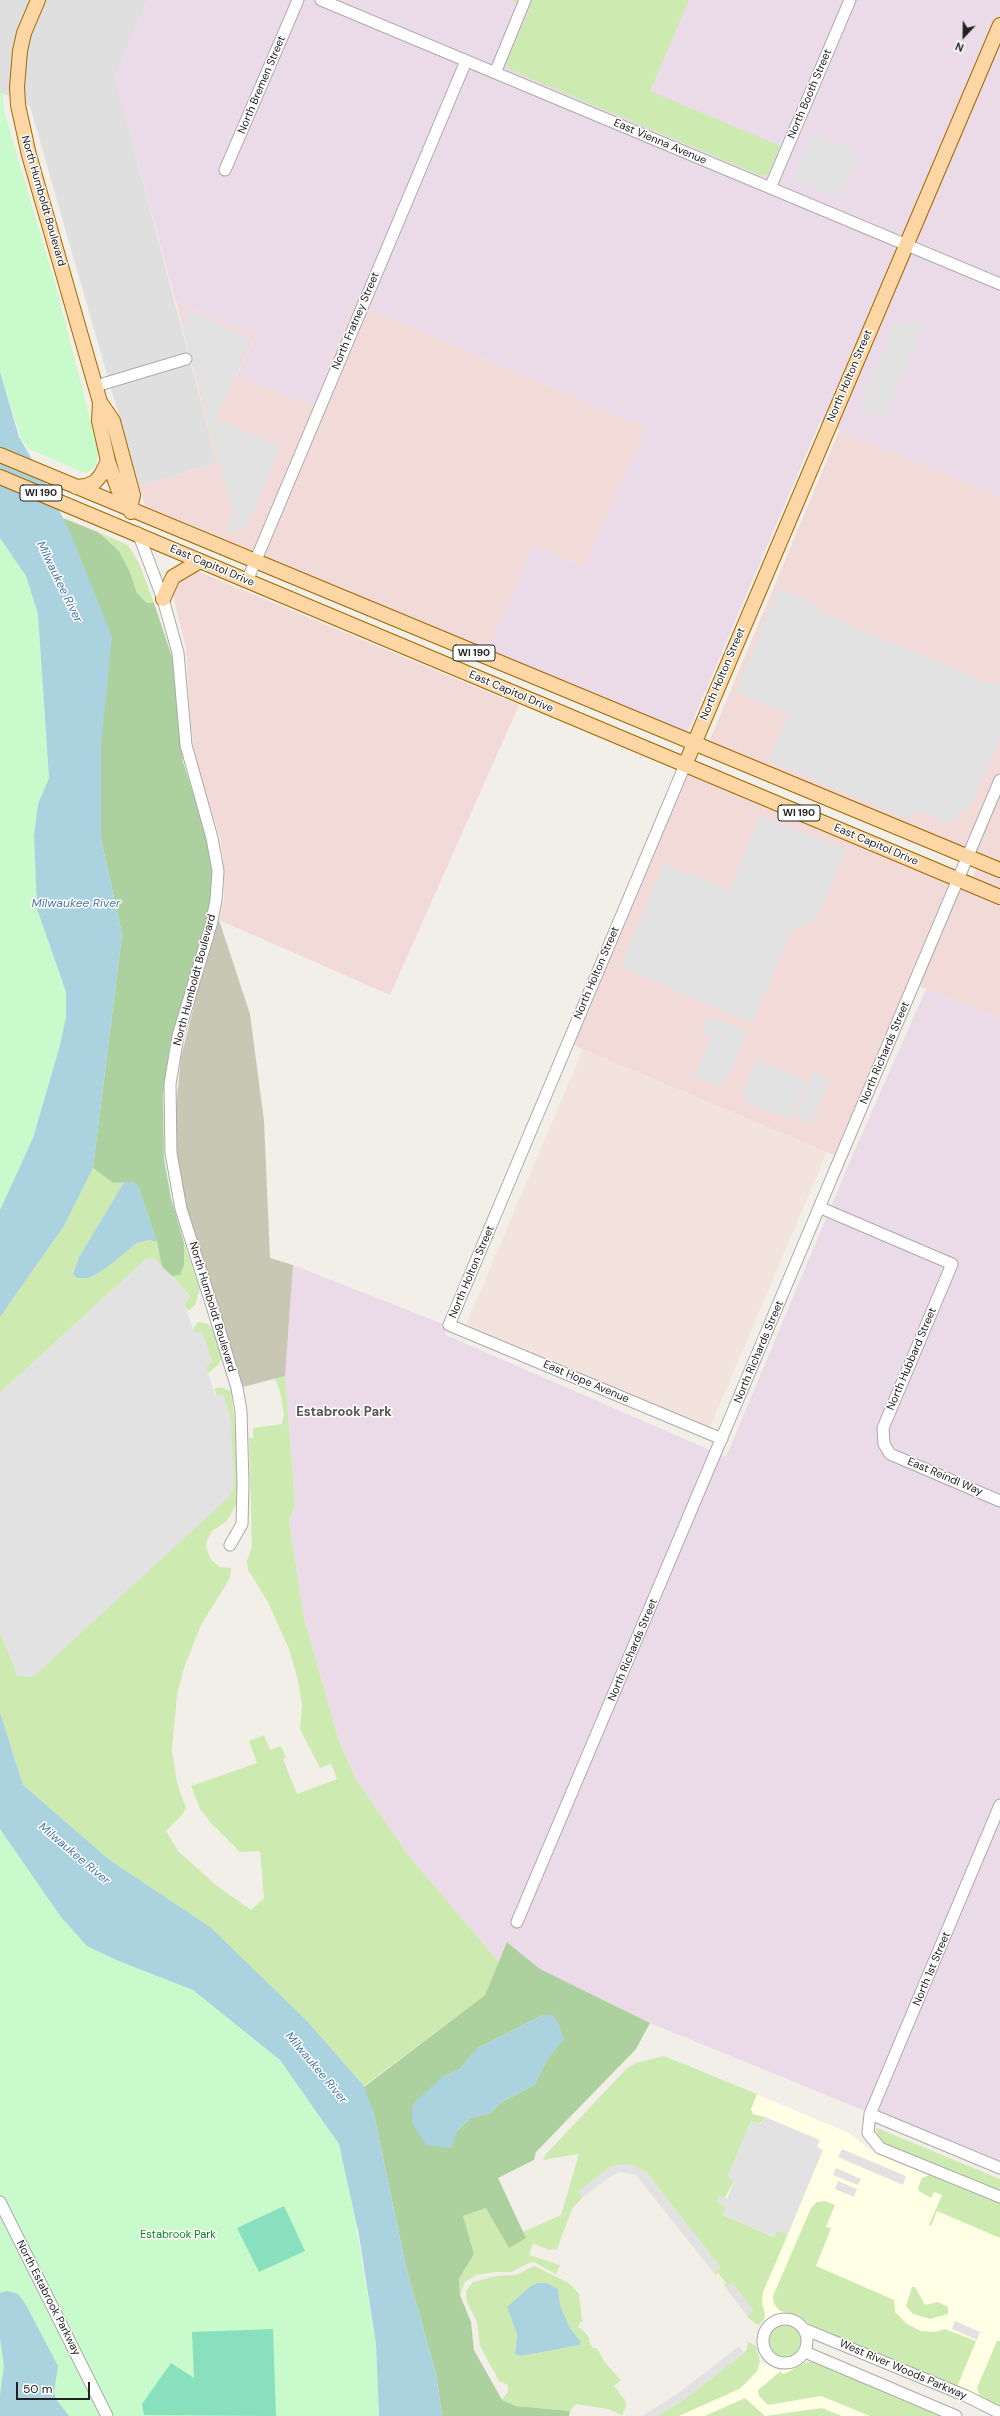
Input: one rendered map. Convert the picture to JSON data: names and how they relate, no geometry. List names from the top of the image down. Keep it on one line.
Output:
{"streets":{"main road":["North Humboldt Boulevard","North Holton Street","WI 190","East Capitol Drive"],"street":["North Bremen Street","North Booth Street","East Vienna Avenue","North Fratney Street","North Richards Street","North Hubbard Street","East Hope Avenue","East Reindl Way","North 1st Street","North Estabrook Parkway","West River Woods Parkway"]},"crossings":[["North Booth Street","East Vienna Avenue"],["East Vienna Avenue","North Fratney Street"],["East Vienna Avenue","North Holton Street"],["North Humboldt Boulevard","East Capitol Drive"],["North Fratney Street","East Capitol Drive"],["North Holton Street","East Capitol Drive"],["North Holton Street","East Hope Avenue"],["East Capitol Drive","North Richards Street"],["North Richards Street","North Hubbard Street"],["North Richards Street","East Hope Avenue"],["North Hubbard Street","East Reindl Way"]],"districts":["Estabrook Park"],"water":["Milwaukee River"],"parks":["Estabrook Park"],"scale_bar":"50 m","north":"bottom"}
